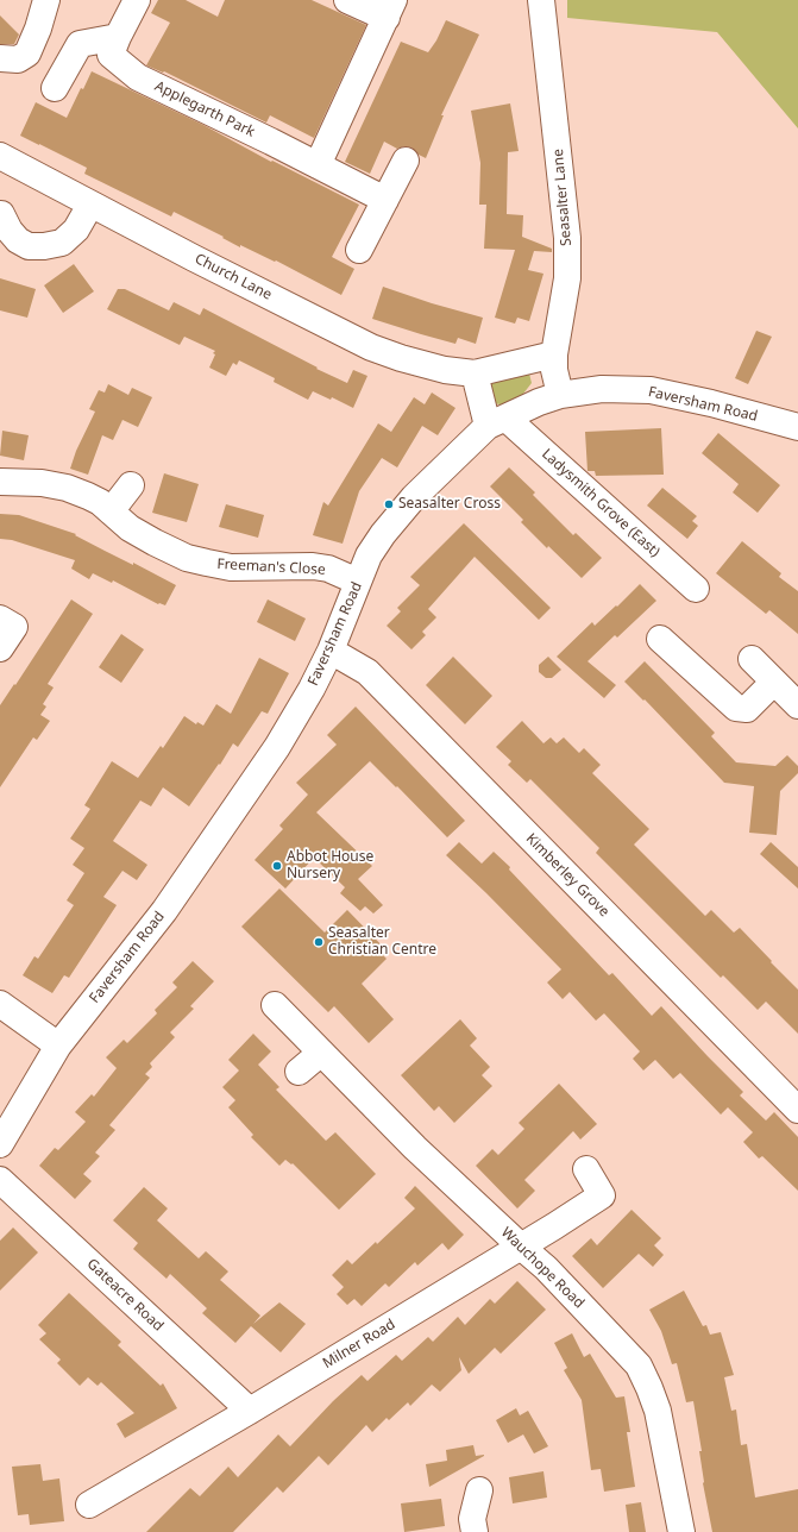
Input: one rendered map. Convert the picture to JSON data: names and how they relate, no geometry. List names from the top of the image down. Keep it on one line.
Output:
{"streets":{"street":["Applegarth Park","Seasalter Lane","Church Lane","Faversham Road","Ladysmith Grove (East)","Freeman's Close","Kimberley Grove","Wauchope Road","Gateacre Road","Milner Road"]},"crossings":[["Seasalter Lane","Faversham Road"],["Faversham Road","Ladysmith Grove (East)"],["Faversham Road","Freeman's Close"],["Faversham Road","Kimberley Grove"],["Wauchope Road","Milner Road"],["Gateacre Road","Milner Road"]],"places":["Seasalter Cross","Abbot House Nursery","Seasalter Christian Centre"]}
